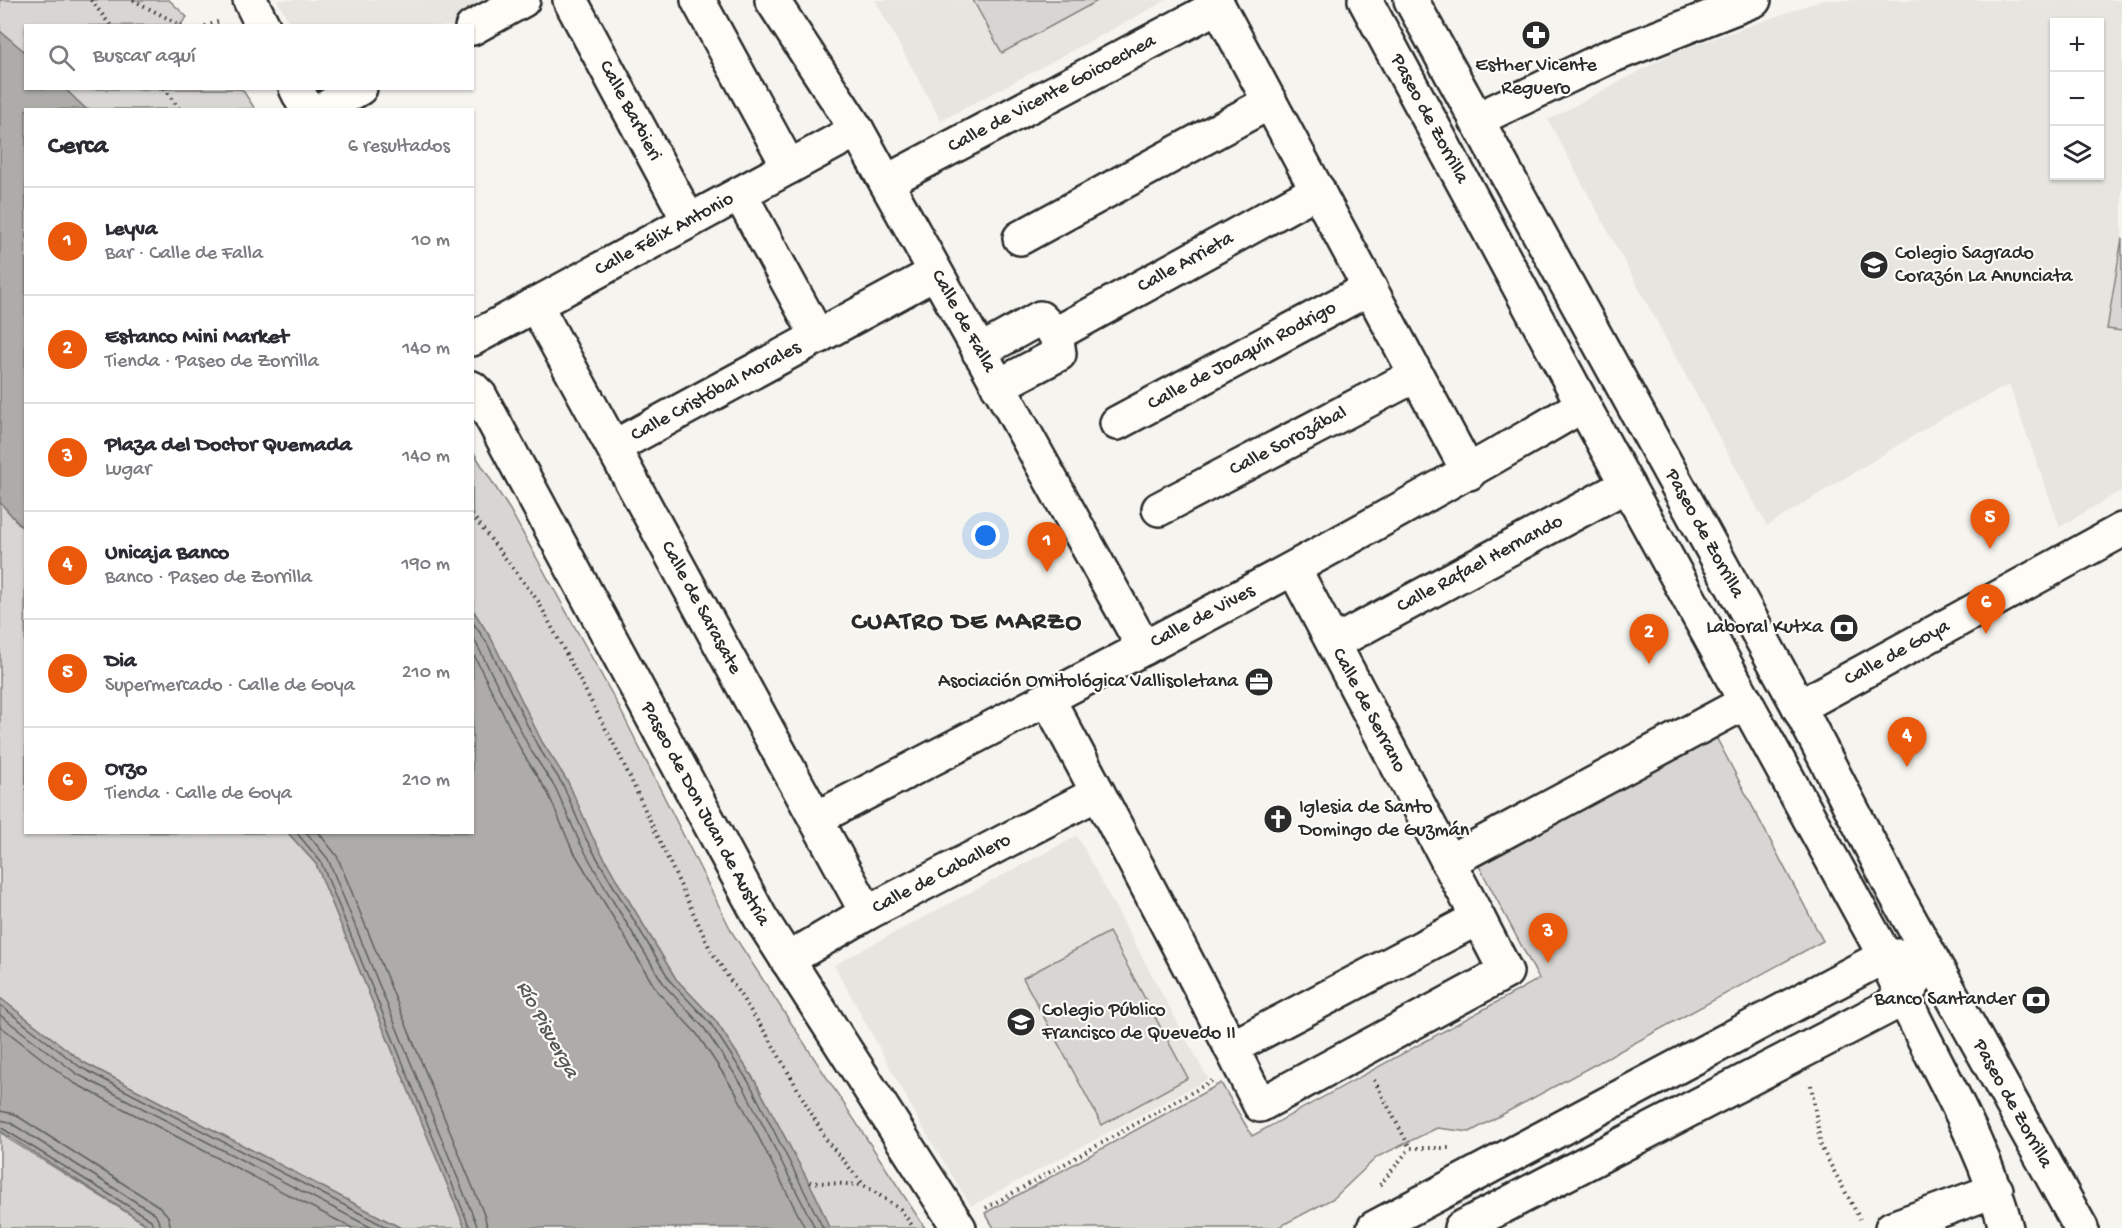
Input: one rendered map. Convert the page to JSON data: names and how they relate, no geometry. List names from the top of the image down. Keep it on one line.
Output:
{"streets":{"street":["Calle de Vicente Goicoechea","Calle Barbieri","Paseo de Zorrilla","Calle Félix Antonio","Calle Arrieta","Calle de Falla","Calle de Joaquín Rodrigo","Calle Cristóbal Morales","Calle Sorozábal","Calle Rafael Hernando","Calle de Sarasate","Calle de Vives","Calle de Goya","Calle de Serrano","Paseo de Don Juan de Austria","Calle de Caballero"]},"crossings":[["Calle de Vicente Goicoechea","Calle de Falla"],["Calle Barbieri","Calle Félix Antonio"],["Paseo de Zorrilla","Calle Rafael Hernando"],["Paseo de Zorrilla","Calle de Vives"],["Paseo de Zorrilla","Calle de Goya"],["Calle Félix Antonio","Calle de Falla"],["Calle Félix Antonio","Calle Cristóbal Morales"],["Calle Félix Antonio","Calle de Sarasate"],["Calle de Falla","Calle Cristóbal Morales"],["Calle de Falla","Calle de Vives"],["Calle Cristóbal Morales","Calle de Sarasate"],["Calle Rafael Hernando","Calle de Serrano"],["Calle de Sarasate","Calle de Vives"],["Calle de Sarasate","Calle de Caballero"],["Calle de Vives","Calle de Serrano"],["Paseo de Don Juan de Austria","Calle de Caballero"]],"districts":["CUATRO DE MARZO"],"water":["Río Pisuerga"],"places":{"pharmacy":["Esther Vicente Reguero"],"school or university":["Colegio Sagrado Corazón La Anunciata","Colegio Público Francisco de Quevedo II"],"bank":["Laboral Kutxa","Banco Santander"],"office":["Asociación Ornitológica Vallisoletana"],"church":["Iglesia de Santo Domingo de Guzmán"]},"page":{"map_buttons":["+","−"],"search":"Buscar aquí","heading":["Cerca","6 resultados"],"list":[{"mark":"1","name":"Leyva","note":"Bar · Calle de Falla","value":"10 m"},{"mark":"2","name":"Estanco Mini Market","note":"Tienda · Paseo de Zorrilla","value":"140 m"},{"mark":"3","name":"Plaza del Doctor Quemada","note":"Lugar","value":"140 m"},{"mark":"4","name":"Unicaja Banco","note":"Banco · Paseo de Zorrilla","value":"190 m"},{"mark":"5","name":"Dia","note":"Supermercado · Calle de Goya","value":"210 m"},{"mark":"6","name":"Orzo","note":"Tienda · Calle de Goya","value":"210 m"}],"pins":["5","1","6","2","4","3"]}}
